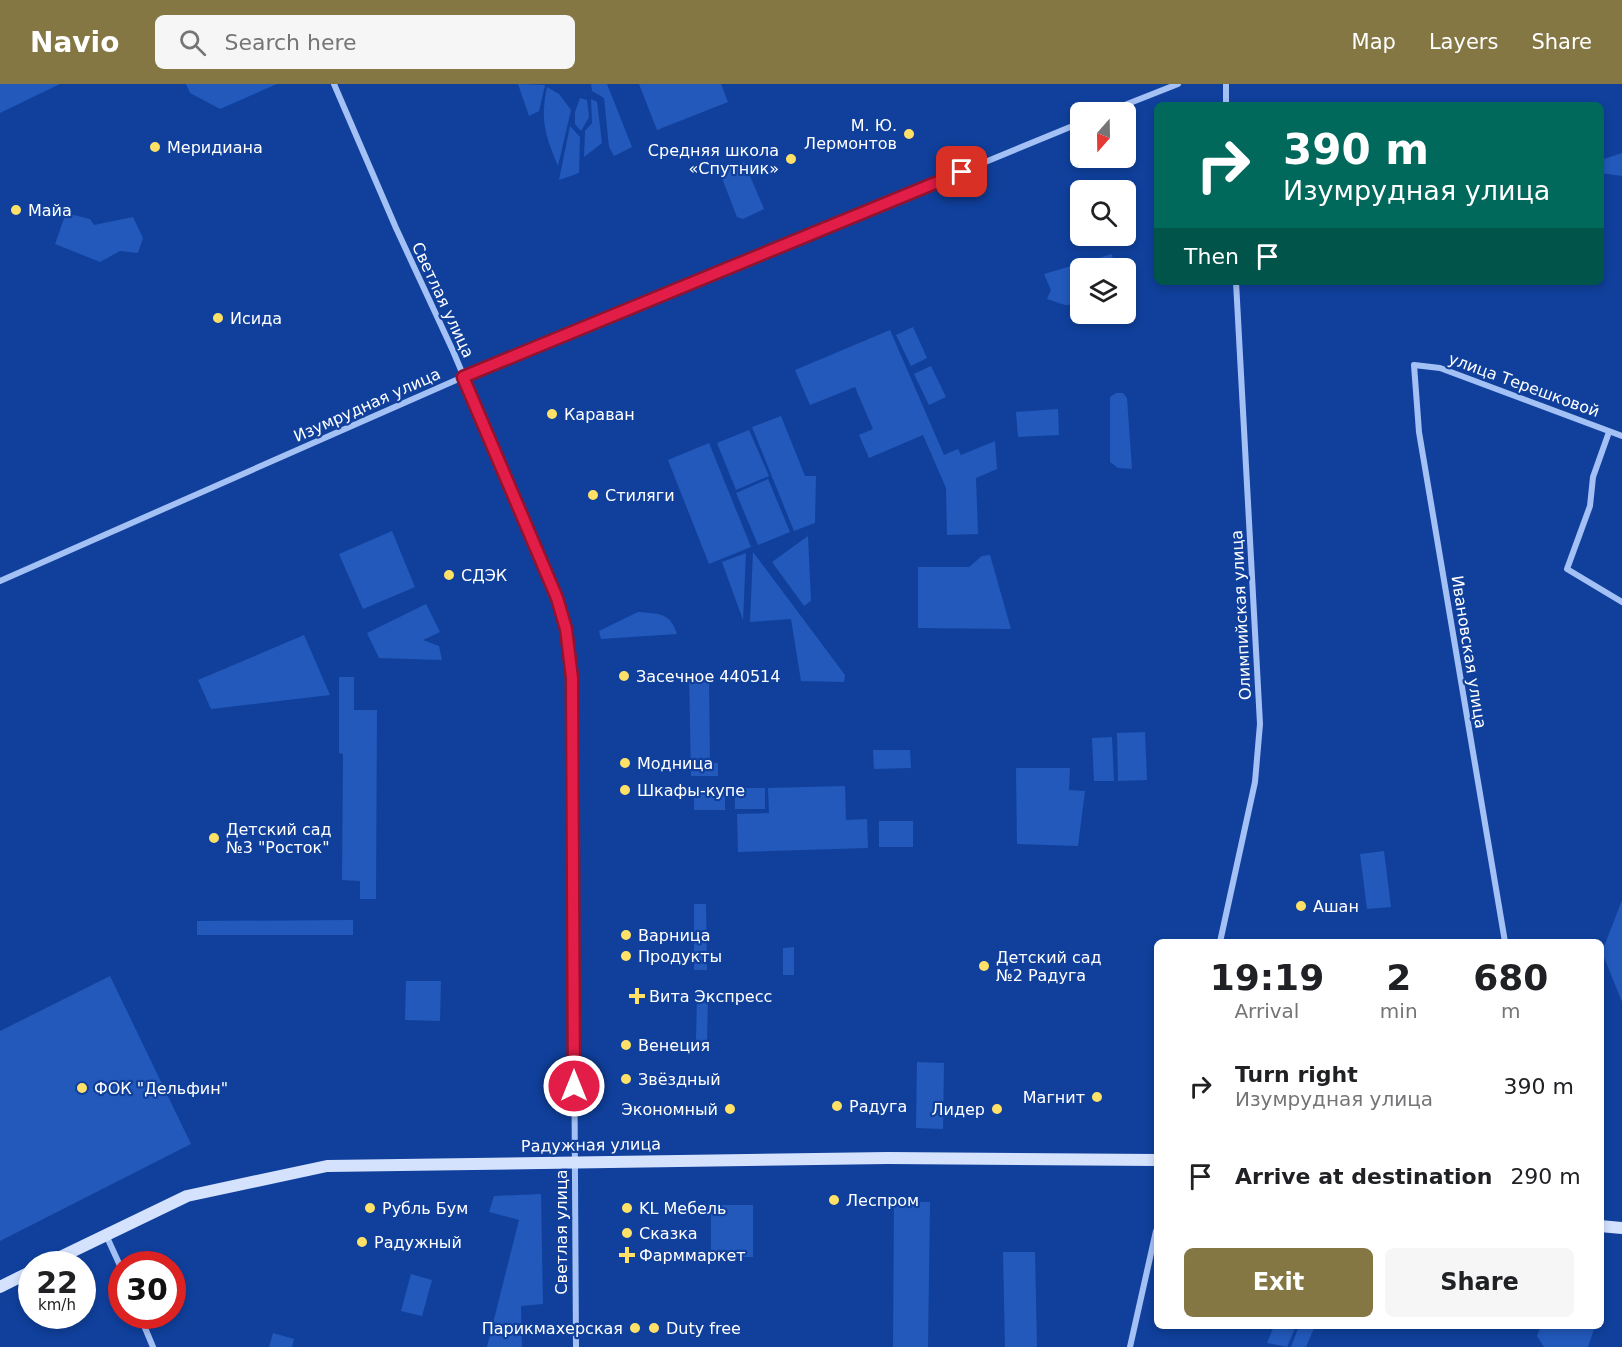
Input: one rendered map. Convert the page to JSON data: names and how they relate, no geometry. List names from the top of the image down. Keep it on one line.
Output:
{"streets":{"main road":["Радужная улица"],"street":["Светлая улица","улица Терешковой","Изумрудная улица","Олимпийская улица","Ивановская улица"]},"crossings":[["Светлая улица","Изумрудная улица"],["Светлая улица","Радужная улица"],["улица Терешковой","Ивановская улица"]],"places":{"other":["М. Ю. Лермонтов","Меридиана","Средняя школа «Спутник»","Майа","Исида","Караван","Стиляги","СДЭК","Засечное 440514","Модница","Шкафы-купе","Детский сад №3 \"Росток\"","Ашан","Варница","Продукты","Детский сад №2 Радуга","Венеция","Звёздный","ФОК \"Дельфин\"","Магнит","Радуга","Экономный","Лидер","Леспром","Рубль Бум","KL Мебель","Сказка","Радужный","Парикмахерская","Duty free"],"health":["Вита Экспресс","Фарммаркет"]},"north":"bottom","page":{"header":"Navio","search":"Search here","nav":["Map","Layers","Share"],"turn":["390 m","Изумрудная улица"],"then":"Then","eta":["19:19","Arrival","2","min","680","m"],"list":[{"name":"Turn right","note":"Изумрудная улица","value":"390 m"},{"name":"Arrive at destination","value":"290 m"}],"buttons":["Exit","Share"],"speed":"22 km/h","limit":"30"}}
